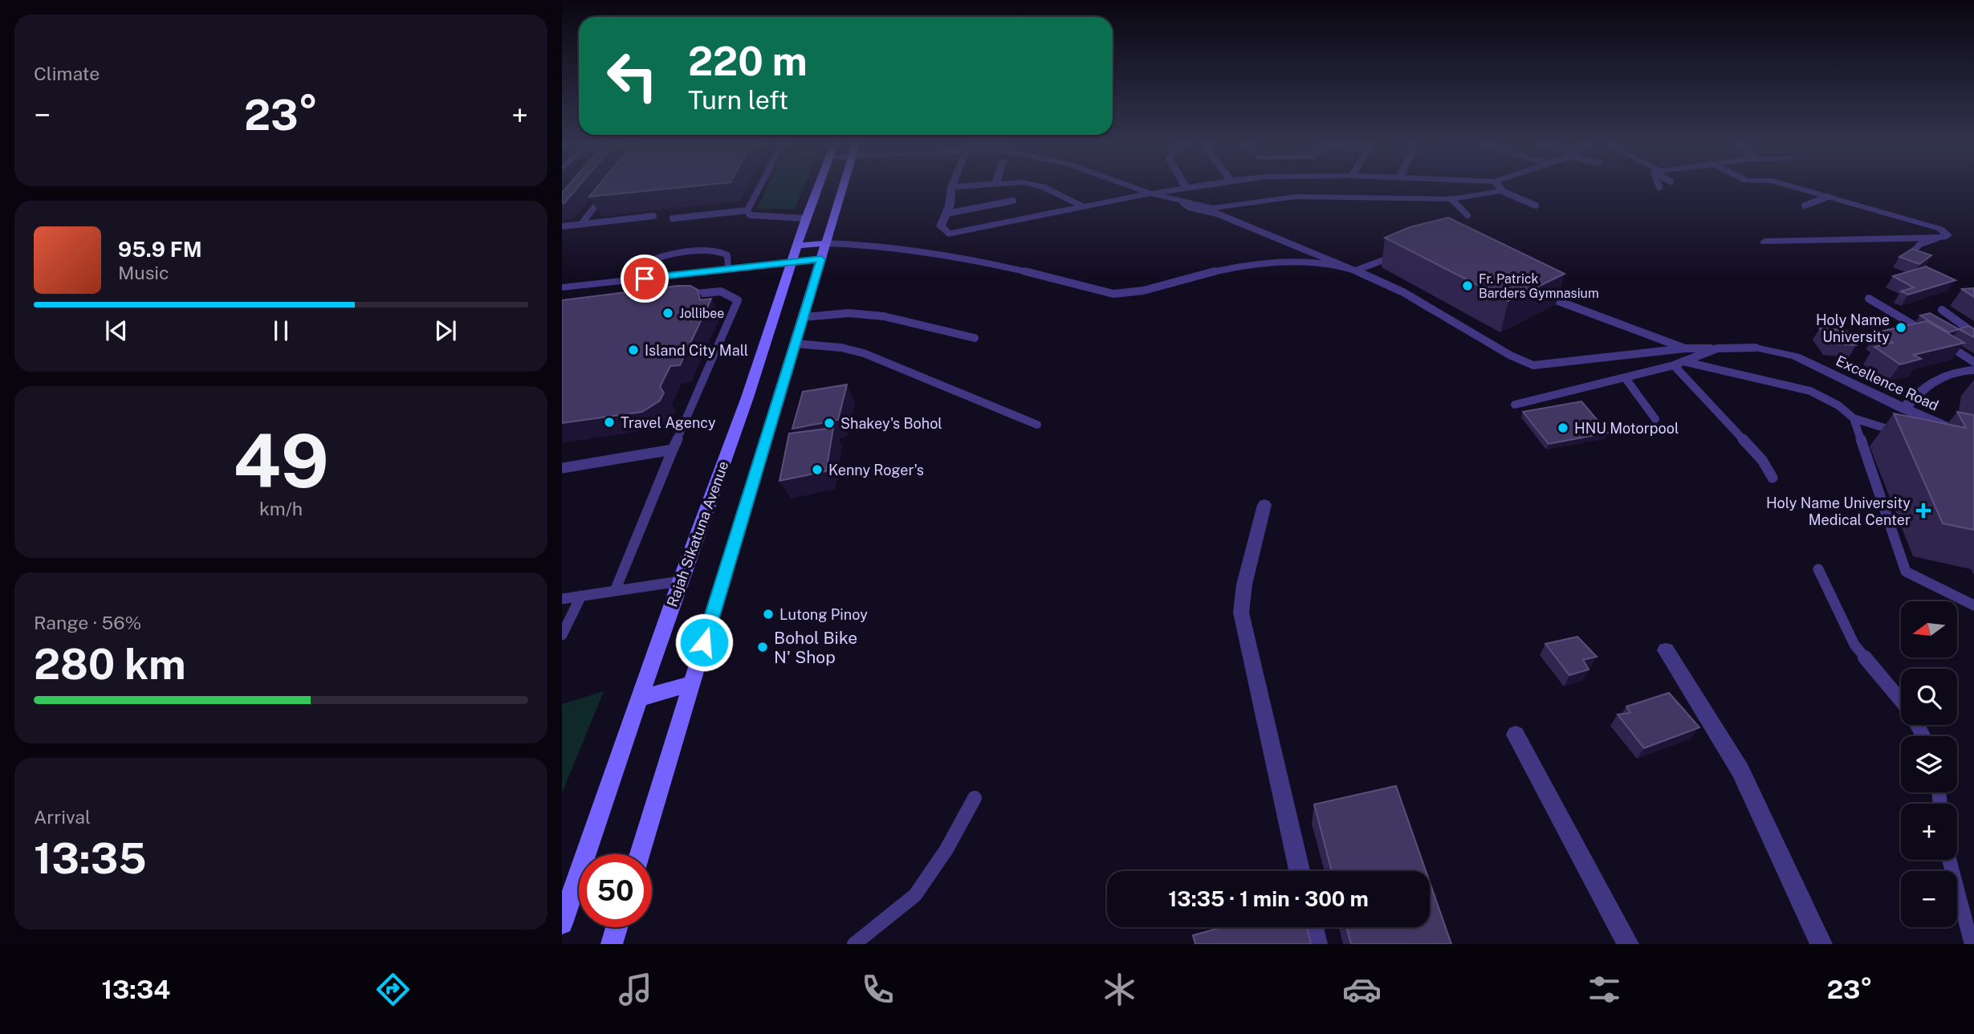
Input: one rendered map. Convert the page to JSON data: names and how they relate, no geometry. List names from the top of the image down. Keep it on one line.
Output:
{"streets":{"main road":["Rajah Sikatuna Avenue"],"street":["Excellence Road"]},"places":{"other":["Fr. Patrick Barders Gymnasium","Jollibee","Holy Name University","Island City Mall","Travel Agency","Shakey's Bohol","HNU Motorpool","Kenny Roger's","Lutong Pinoy","Bohol Bike N' Shop"],"health":["Holy Name University Medical Center"]},"north":"left","page":{"tile":["Climate",["49","km/h"],["Range · 56%","280 km"],["Arrival","13:35"]],"turn":["220 m","Turn left"],"heat":["−","23°","+"],"song":["95.9 FM","Music"],"map_buttons":["+","−"],"limit":"50","trip":"13:35 · 1 min · 300 m","tabs":["13:34","23°"]}}
